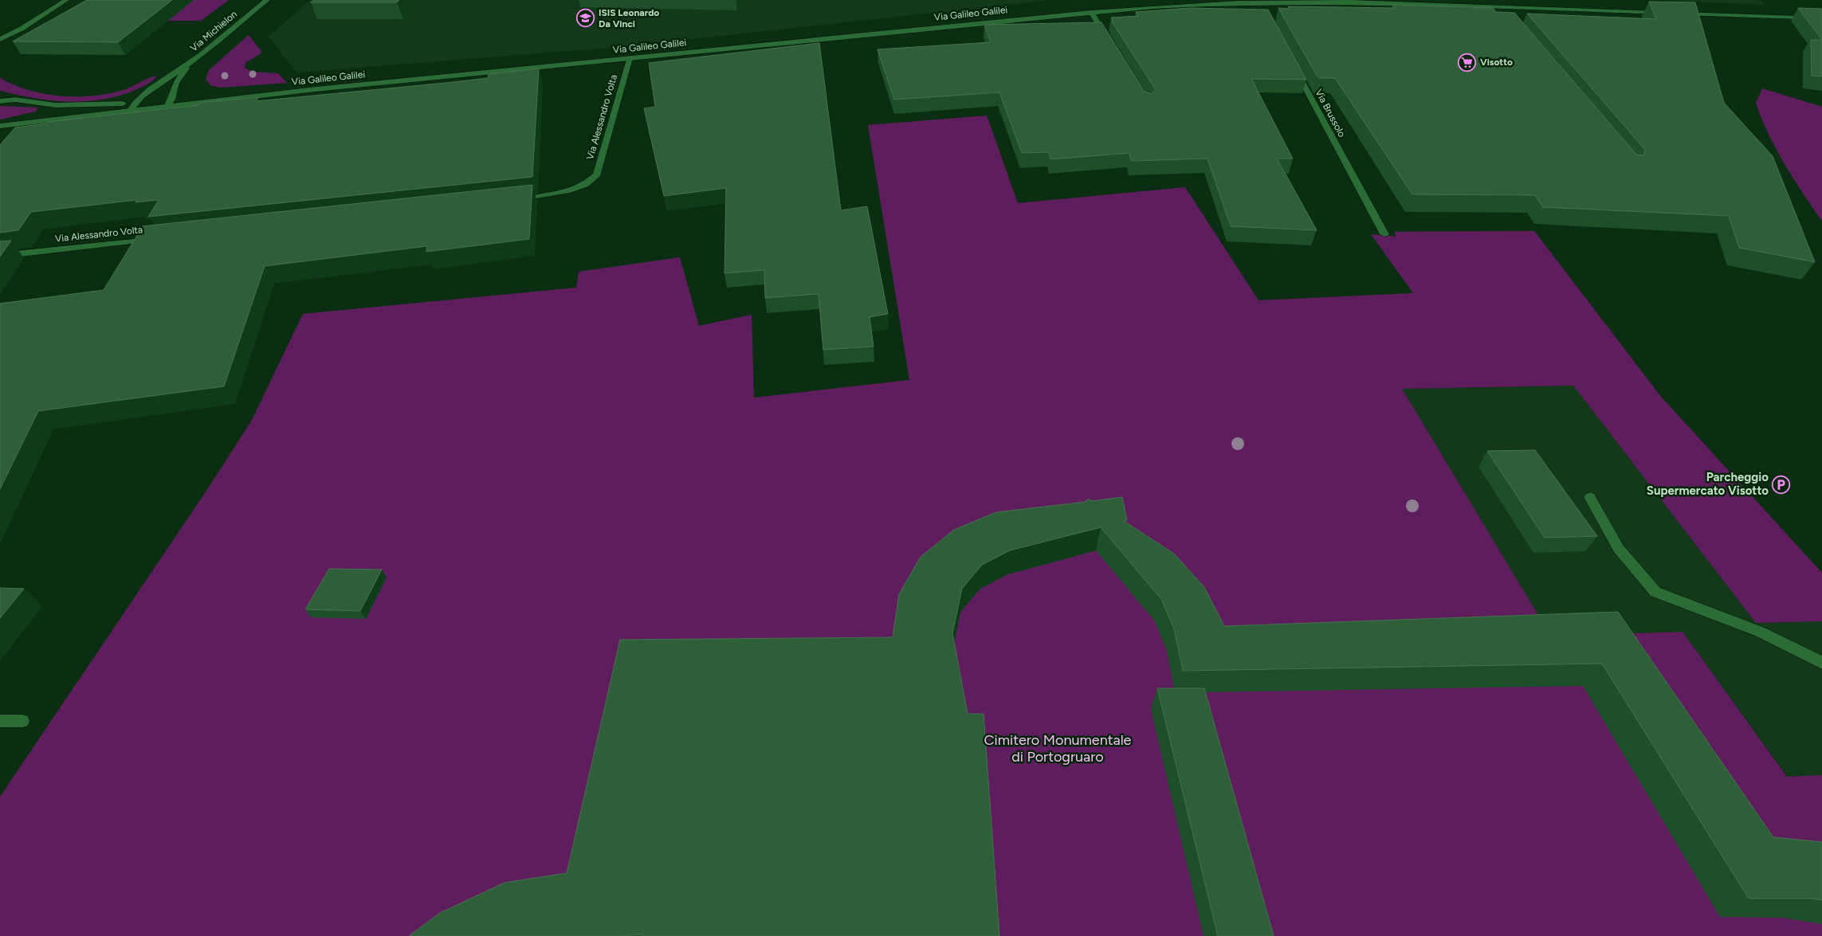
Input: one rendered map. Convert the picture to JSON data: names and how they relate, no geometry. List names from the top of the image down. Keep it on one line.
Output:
{"streets":{"street":["Via Galileo Galilei","Via Michielon","Via Brussolo","Via Alessandro Volta"]},"crossings":[["Via Galileo Galilei","Via Michielon"],["Via Galileo Galilei","Via Alessandro Volta"]],"parks":["Cimitero Monumentale di Portogruaro"],"places":{"school or university":["ISIS Leonardo Da Vinci"],"supermarket":["Visotto"],"parking":["Parcheggio Supermercato Visotto"]}}
